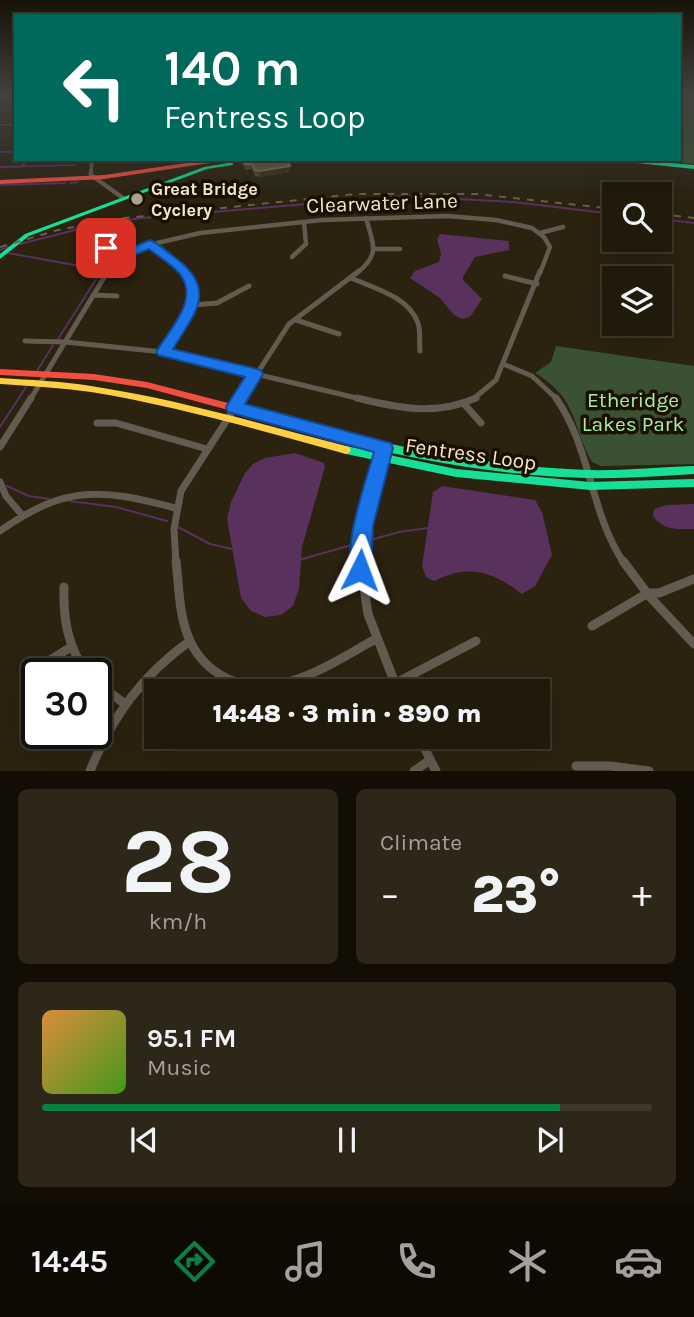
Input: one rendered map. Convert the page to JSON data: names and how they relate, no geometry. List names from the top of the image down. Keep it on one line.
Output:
{"streets":{"street":["Clearwater Lane","Fentress Loop"]},"crossings":[["Clearwater Lane","Fentress Loop"]],"parks":["Etheridge Lakes Park"],"places":["Great Bridge Cyclery"],"page":{"turn":["140 m","Fentress Loop"],"limit":"30","trip":"14:48 · 3 min · 890 m","tile":[["28","km/h"],"Climate"],"heat":["−","23°","+"],"song":["95.1 FM","Music"],"tabs":"14:45"}}
